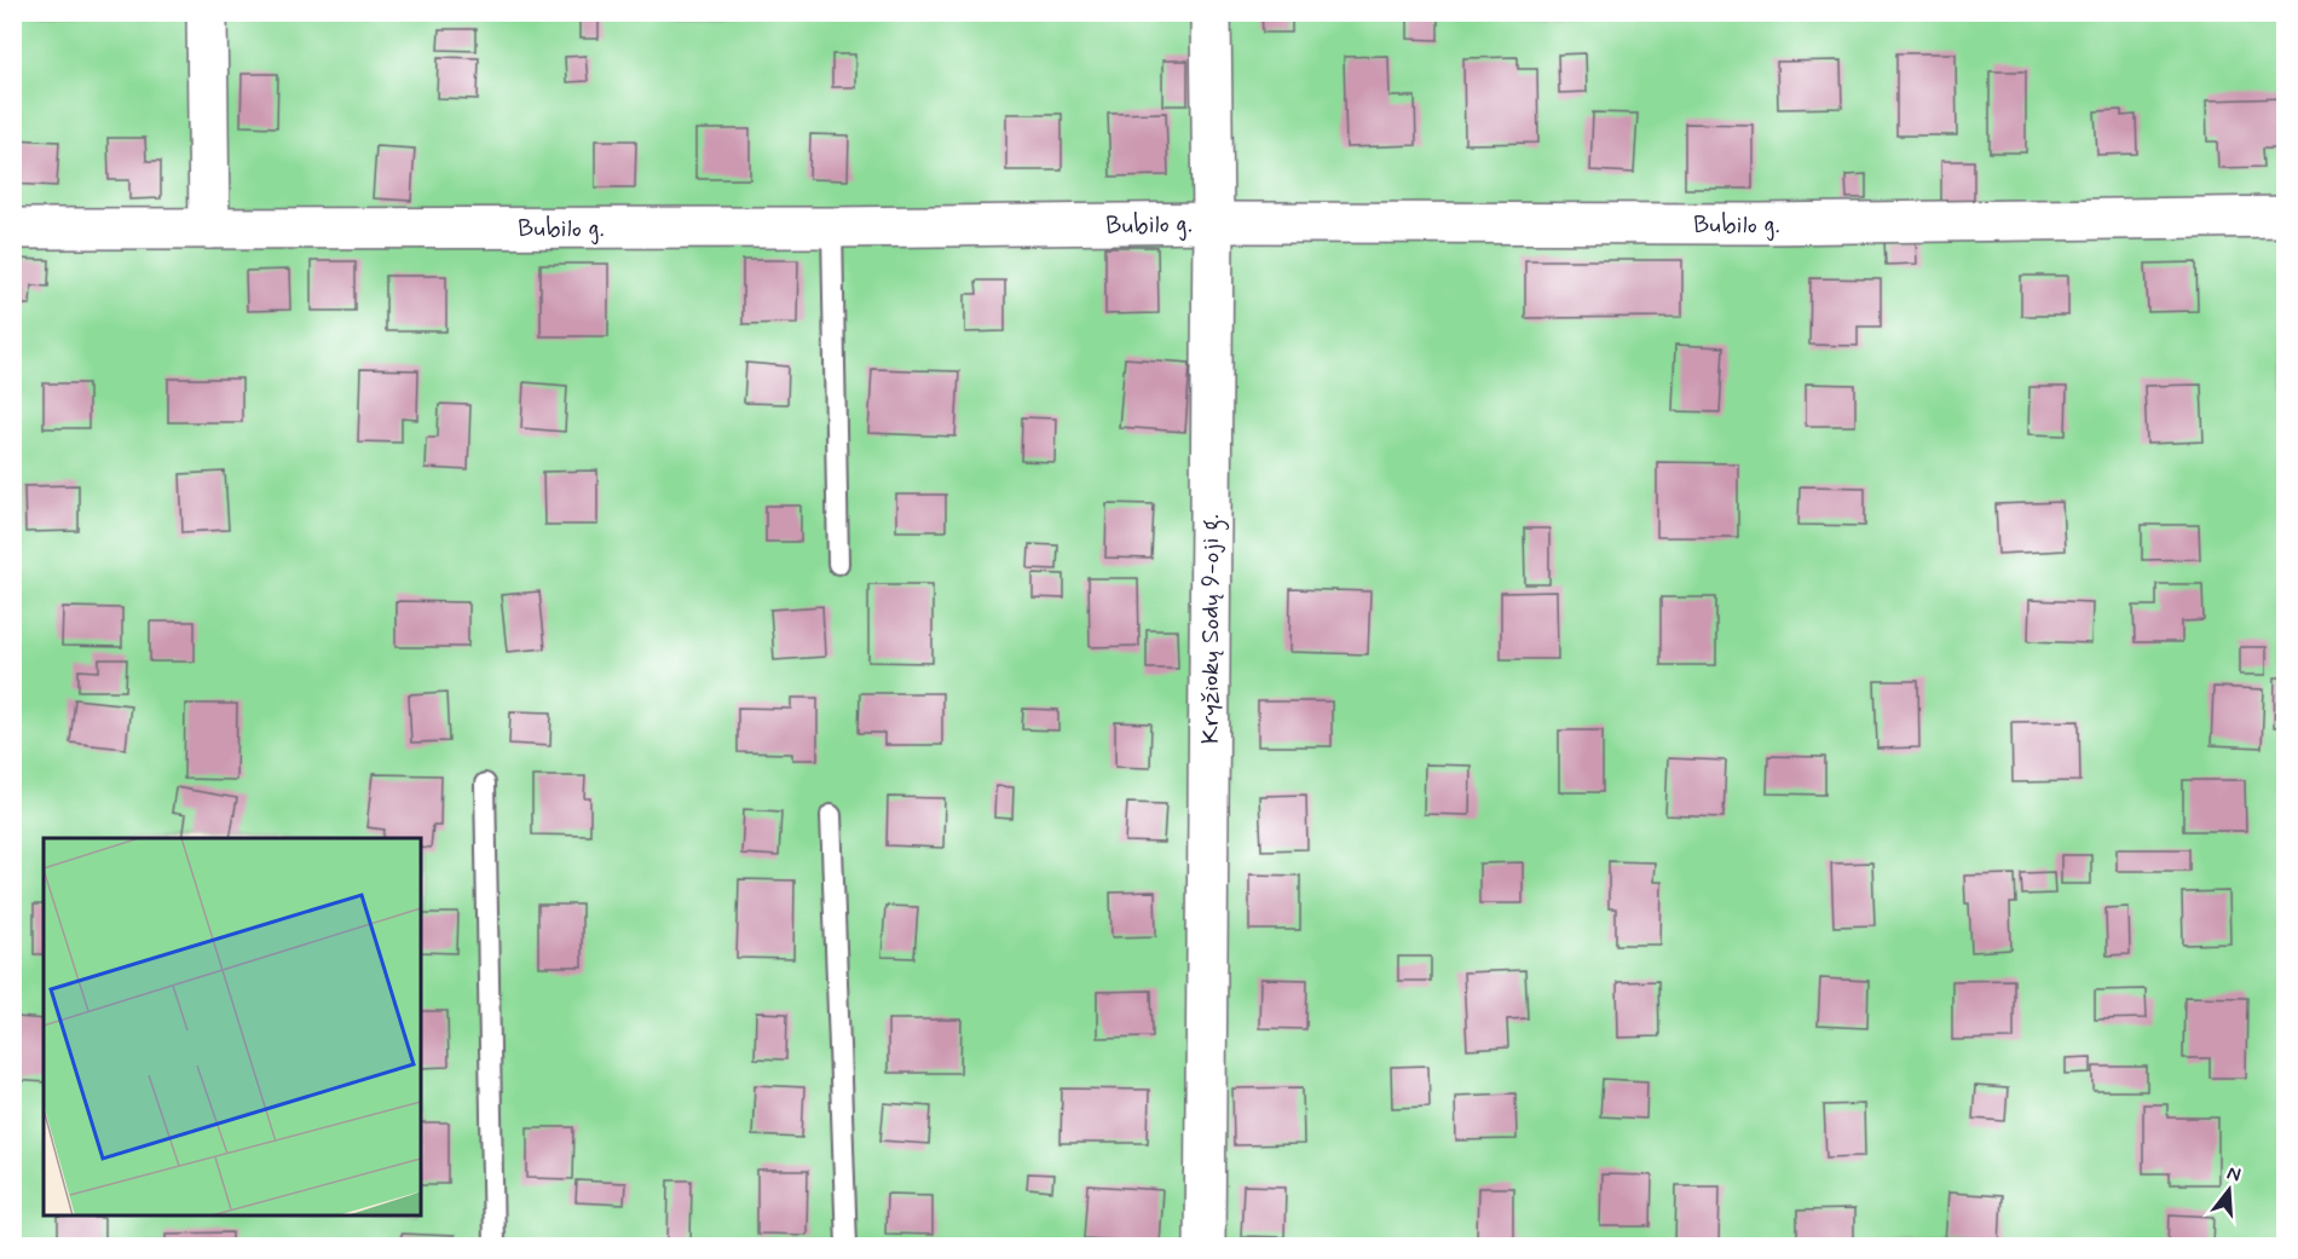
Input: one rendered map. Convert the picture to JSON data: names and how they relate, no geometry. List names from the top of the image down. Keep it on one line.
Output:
{"streets":{"street":["Bubilo g.","Kryžiokų Sodų 9-oji g."]},"crossings":[["Bubilo g.","Kryžiokų Sodų 9-oji g."]],"north":"top"}
